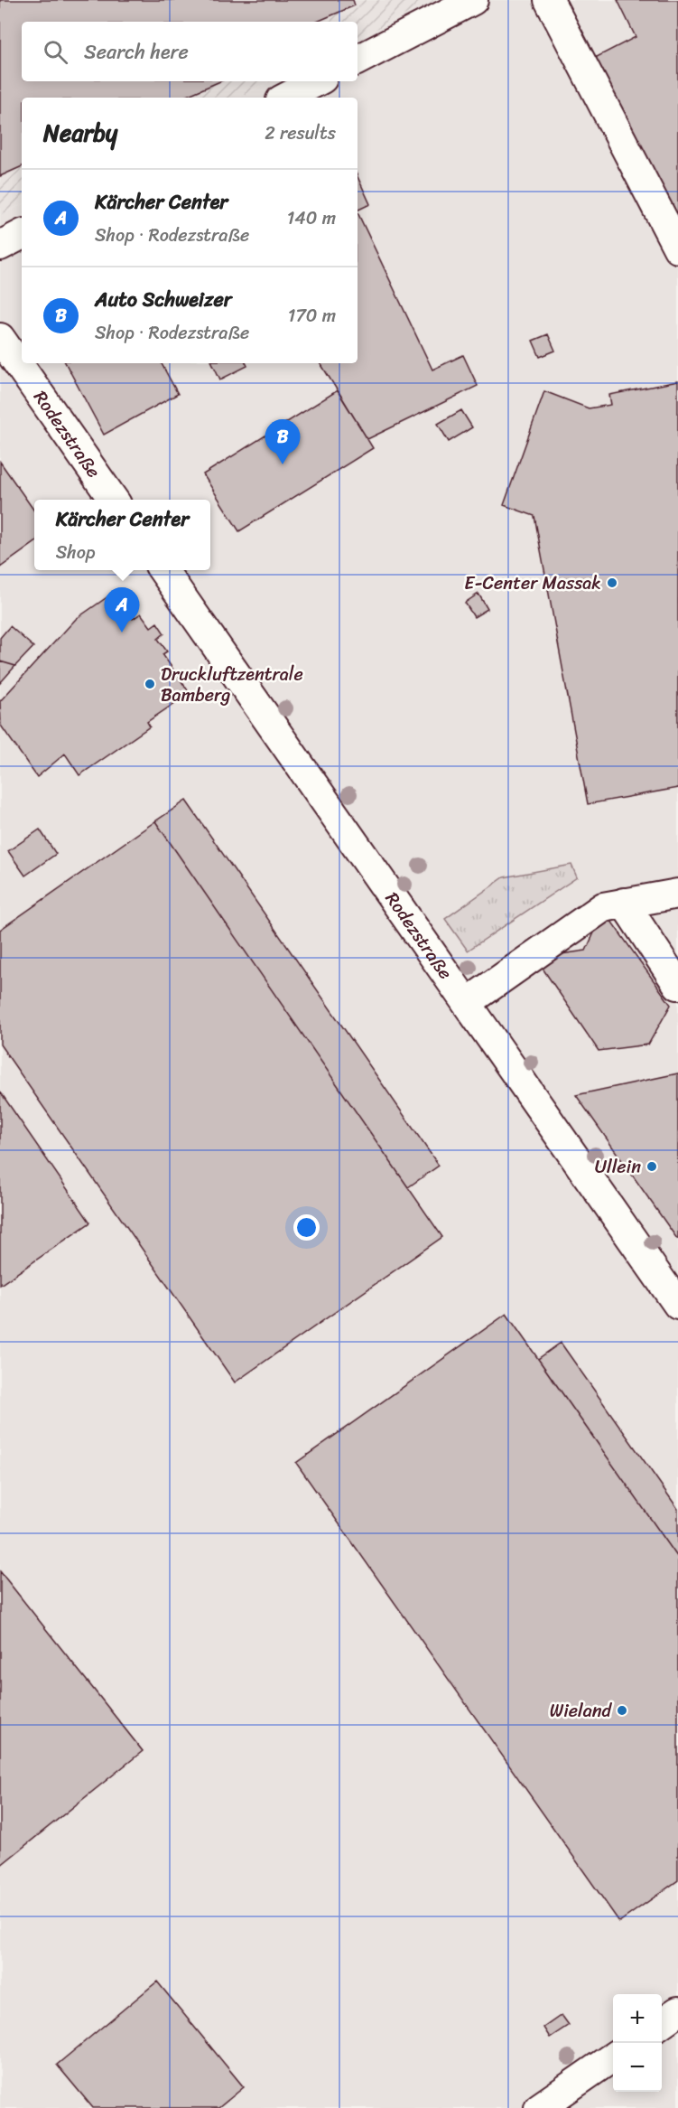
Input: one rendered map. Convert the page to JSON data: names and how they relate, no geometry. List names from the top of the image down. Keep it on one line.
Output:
{"streets":{"street":["Rodezstraße"]},"places":["E-Center Massak","Druckluftzentrale Bamberg","Ullein","Wieland"],"page":{"search":"Search here","heading":["Nearby","2 results"],"list":[{"mark":"A","name":"Kärcher Center","note":"Shop · Rodezstraße","value":"140 m"},{"mark":"B","name":"Auto Schweizer","note":"Shop · Rodezstraße","value":"170 m"}],"pins":["B","A"],"popup":["Kärcher Center","Shop"],"map_buttons":["+","−"]}}
